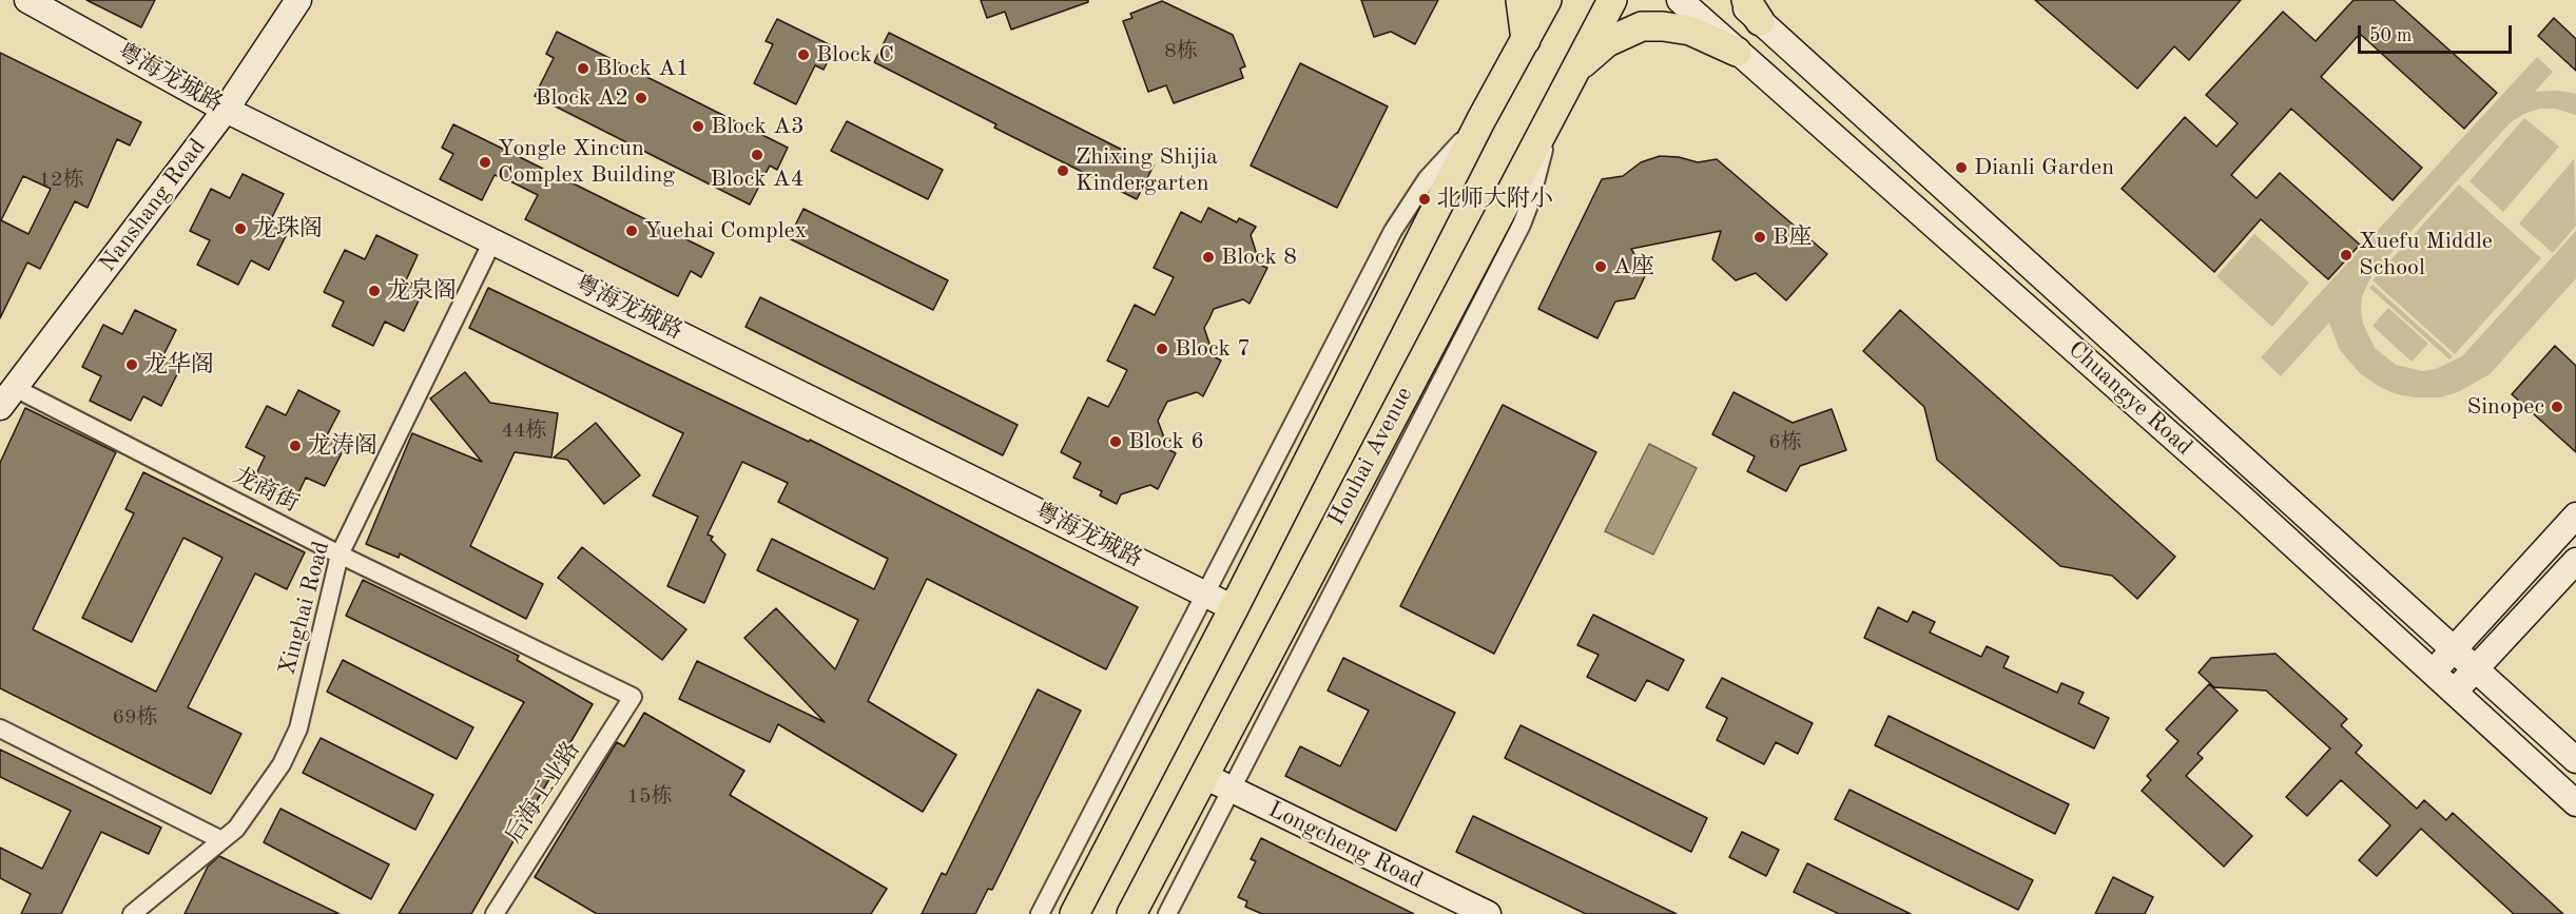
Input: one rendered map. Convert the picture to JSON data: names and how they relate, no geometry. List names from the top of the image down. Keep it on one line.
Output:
{"streets":{"main road":["Houhai Avenue"],"street":["粤海龙城路","Nanshang Road","Chuangye Road","龙商街","Xinghai Road","后海工业路","Longcheng Road"]},"crossings":[["粤海龙城路","Nanshang Road"],["粤海龙城路","Xinghai Road"],["Nanshang Road","龙商街"],["Houhai Avenue","Longcheng Road"],["龙商街","Xinghai Road"],["龙商街","后海工业路"]],"places":["Block C","Block A1","Block A2","Block A3","Block A4","Yongle Xincun Complex Building","Dianli Garden","Zhixing Shijia Kindergarten","北师大附小","龙珠阁","Yuehai Complex","B座","Xuefu Middle School","Block 8","A座","龙泉阁","Block 7","龙华阁","Sinopec","Block 6","龙涛阁"],"house_numbers":["8栋","12栋","44栋","6栋","69栋","15栋"],"scale_bar":"50 m"}
